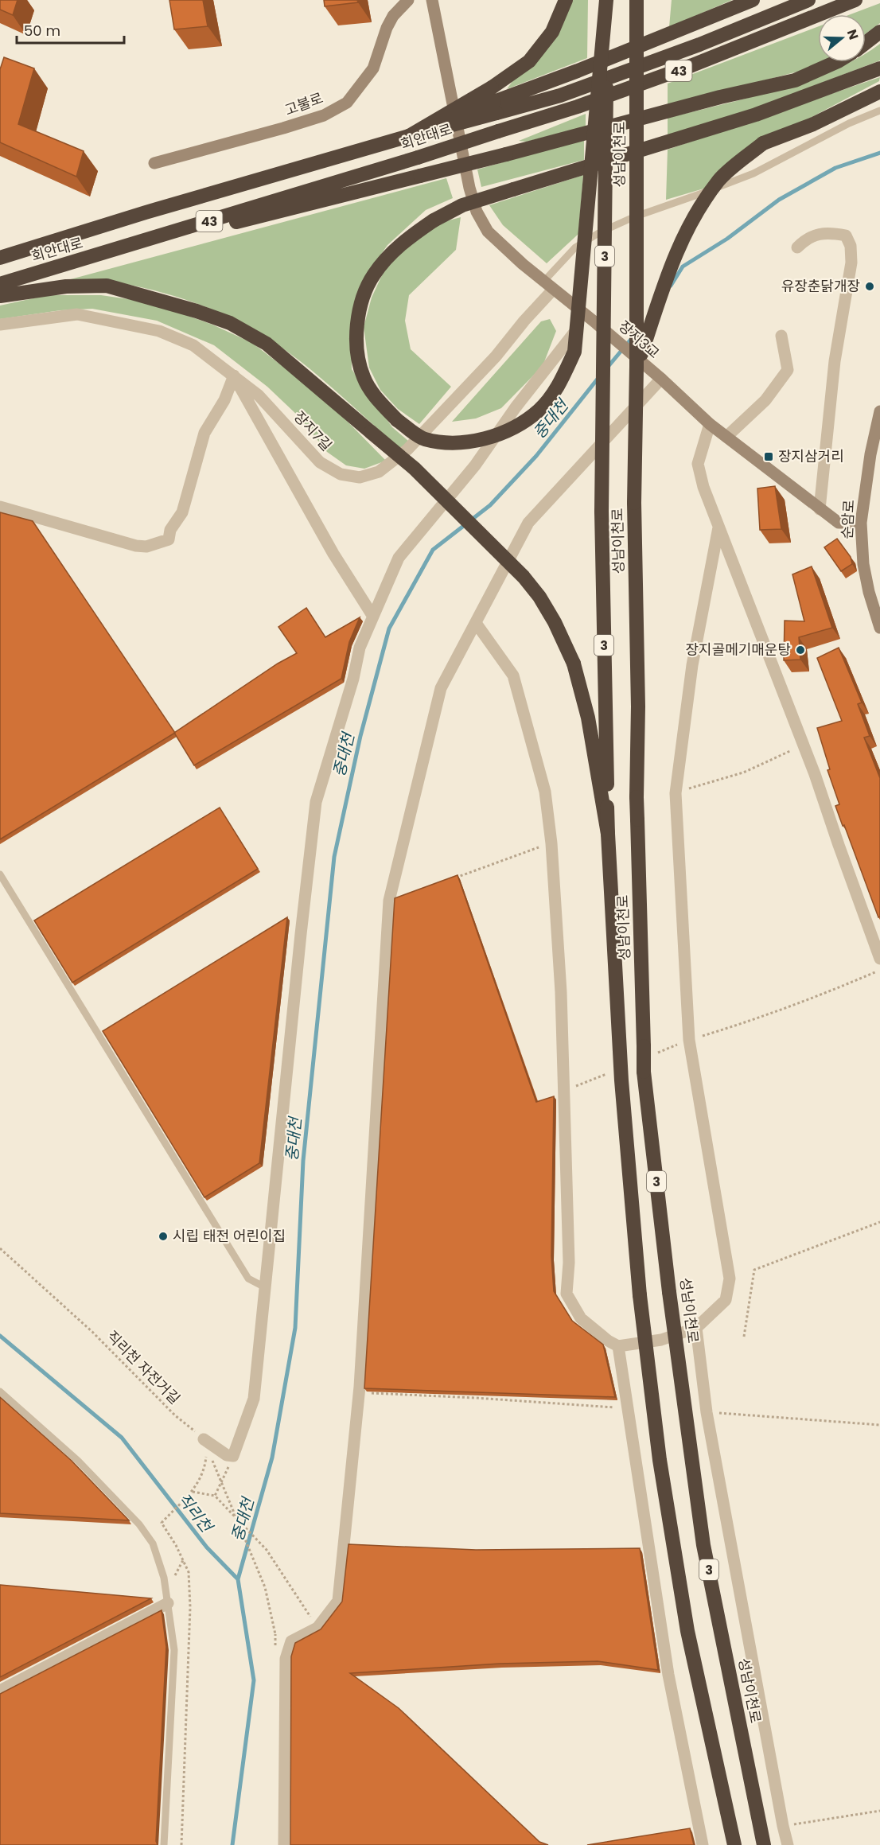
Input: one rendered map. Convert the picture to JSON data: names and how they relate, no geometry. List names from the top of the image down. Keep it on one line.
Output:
{"streets":{"highway":["43","회안대로","성남이천로","3"],"street":["고불로","장지3교","장지7길","순암로"],"path":["직리천 자전거길"]},"crossings":[["장지3교","순암로"]],"water":["중대천","직리천"],"places":{"other":["유장춘닭개장","장지골메기매운탕","시립 태전 어린이집"],"transit":["장지삼거리"]},"scale_bar":"50 m","north":"right"}
